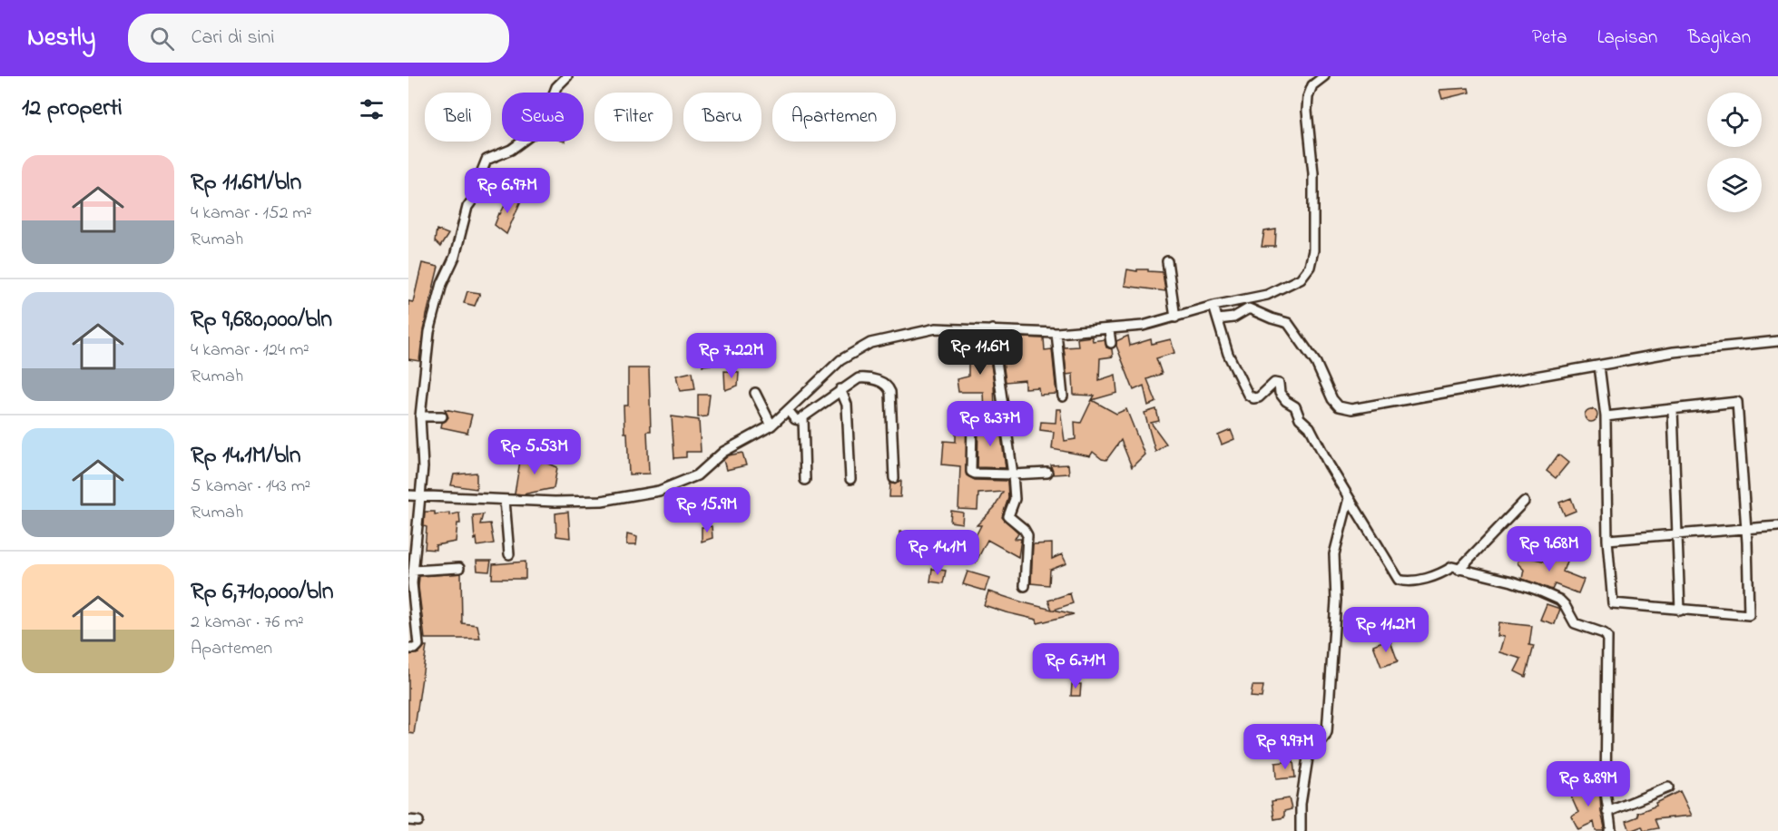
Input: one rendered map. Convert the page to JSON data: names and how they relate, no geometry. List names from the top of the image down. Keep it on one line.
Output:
{"page":{"header":"Nestly","search":"Cari di sini","nav":["Peta","Lapisan","Bagikan"],"heading":"12 properti","chip":["Beli","Sewa","Filter","Baru","Apartemen"],"list":[{"name":"Rp 11.6M/bln","note":"4 kamar · 152 m² · Rumah"},{"name":"Rp 9,680,000/bln","note":"4 kamar · 124 m² · Rumah"},{"name":"Rp 14.1M/bln","note":"5 kamar · 143 m² · Rumah"},{"name":"Rp 6,710,000/bln","note":"2 kamar · 76 m² · Apartemen"}],"price":["Rp 6.97M","Rp 11.6M","Rp 7.22M","Rp 8.37M","Rp 5.53M","Rp 15.9M","Rp 9.68M","Rp 14.1M","Rp 11.2M","Rp 6.71M","Rp 9.97M","Rp 8.89M"]}}
